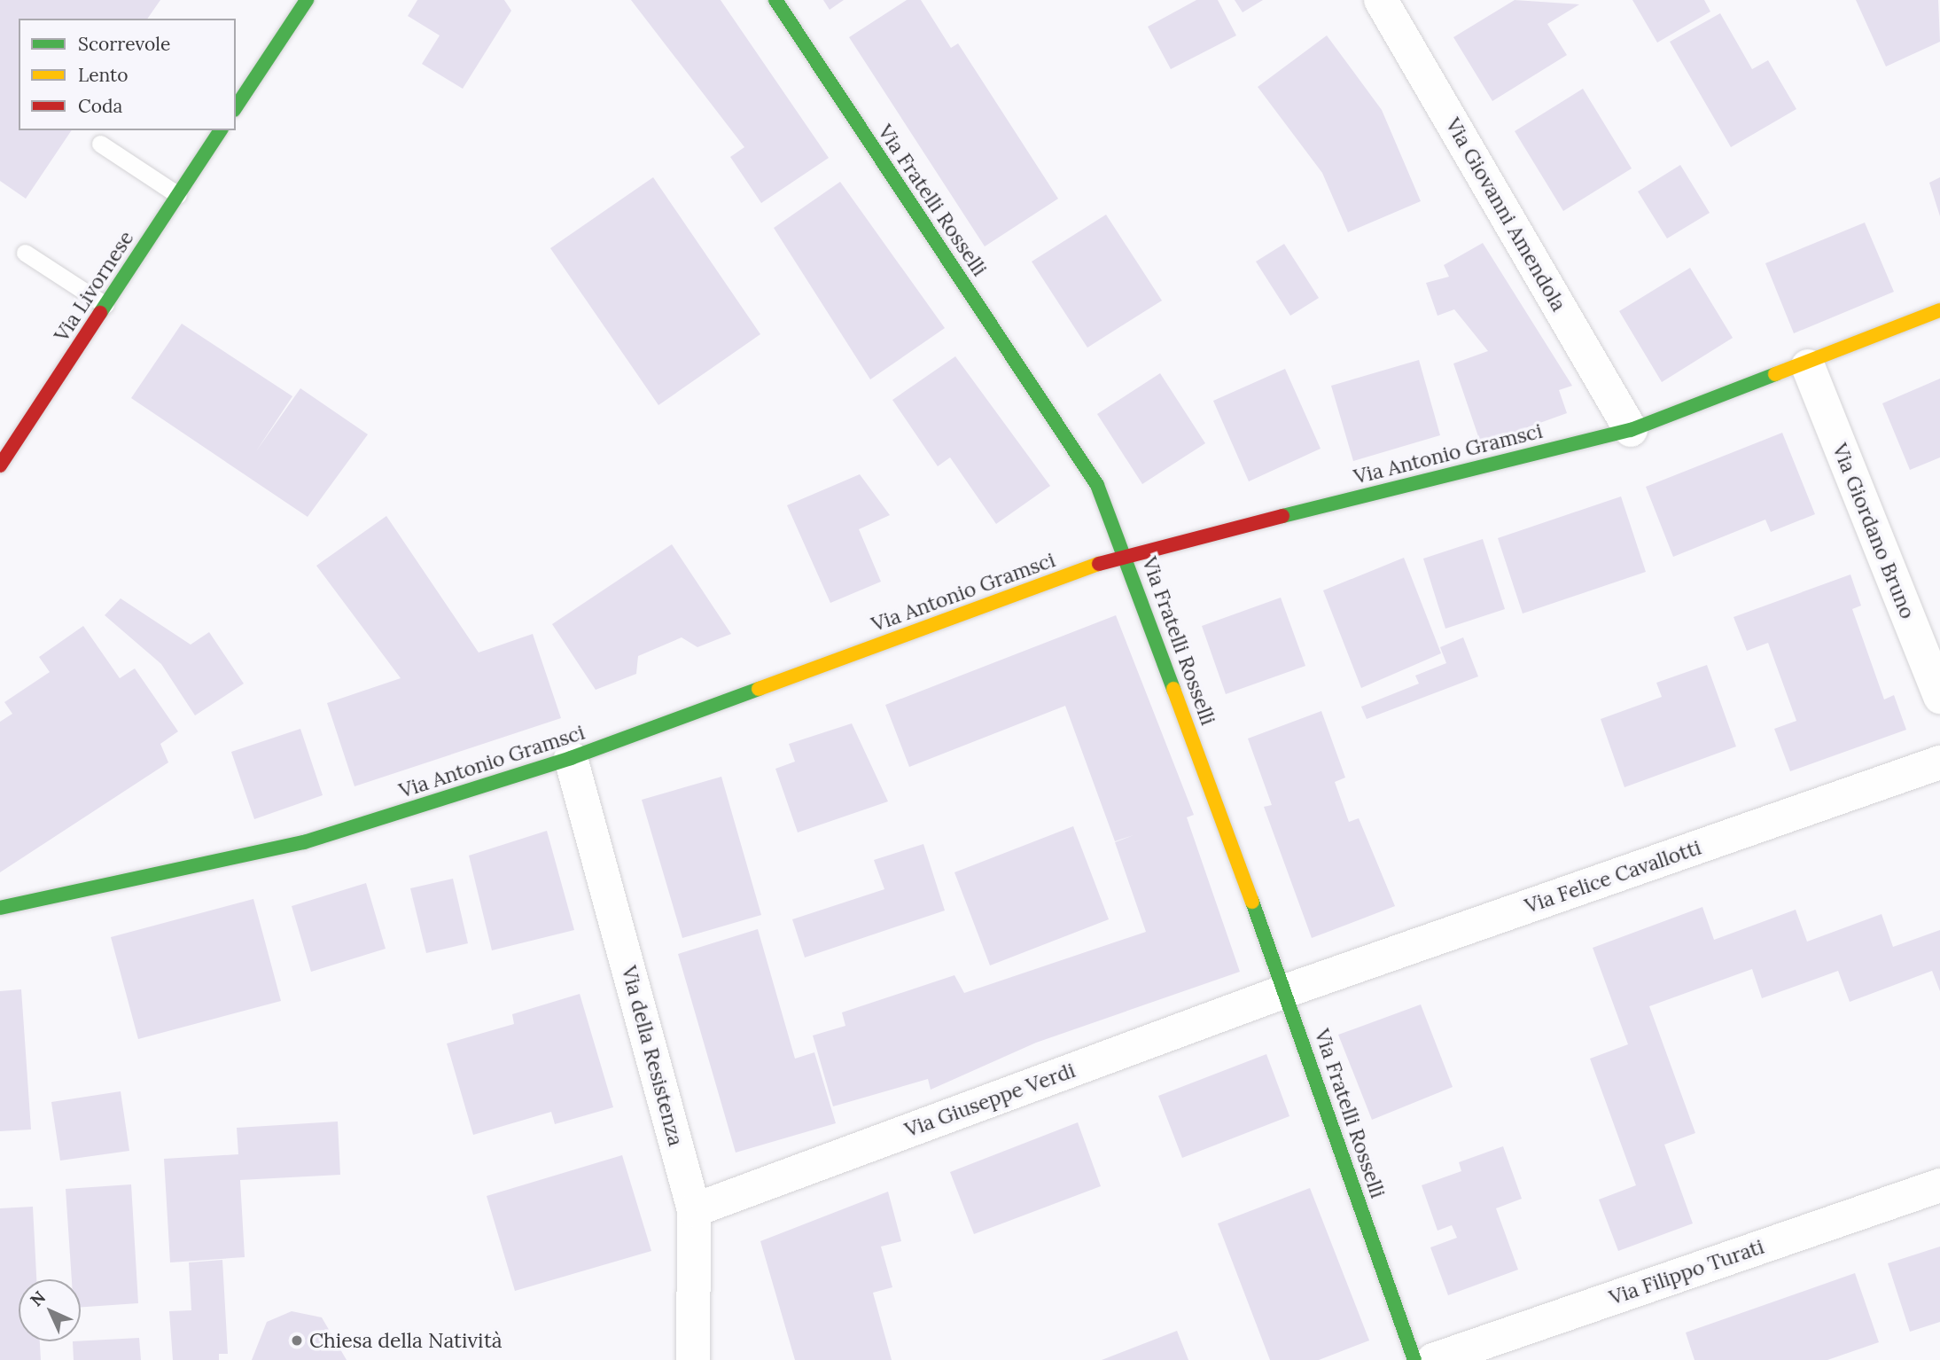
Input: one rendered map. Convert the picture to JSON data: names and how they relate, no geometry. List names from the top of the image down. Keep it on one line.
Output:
{"streets":{"street":["Via Fratelli Rosselli","Via Giovanni Amendola","Via Livornese","Via Antonio Gramsci","Via Giordano Bruno","Via Felice Cavallotti","Via della Resistenza","Via Giuseppe Verdi","Via Filippo Turati"]},"crossings":[["Via Fratelli Rosselli","Via Antonio Gramsci"],["Via Fratelli Rosselli","Via Felice Cavallotti"],["Via Fratelli Rosselli","Via Giuseppe Verdi"],["Via Giovanni Amendola","Via Antonio Gramsci"],["Via Antonio Gramsci","Via Giordano Bruno"],["Via Antonio Gramsci","Via della Resistenza"],["Via Felice Cavallotti","Via Giuseppe Verdi"],["Via della Resistenza","Via Giuseppe Verdi"]],"places":["Chiesa della Natività"],"legend":["Scorrevole","Lento","Coda"],"north":"top left"}
